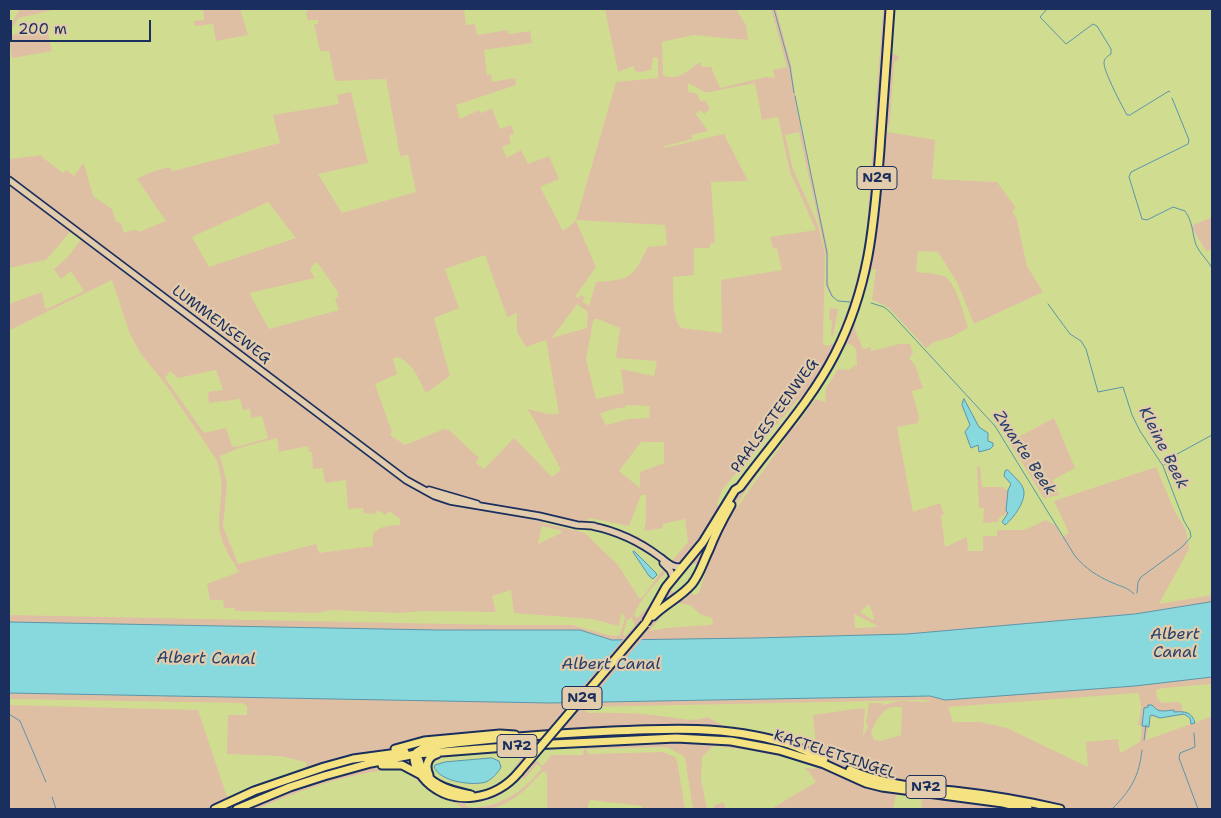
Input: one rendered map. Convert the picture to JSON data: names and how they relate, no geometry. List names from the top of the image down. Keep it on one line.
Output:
{"streets":{"main road":["N29","LUMMENSEWEG","PAALSESTEENWEG","N72","KASTELETSINGEL"]},"crossings":[["LUMMENSEWEG","PAALSESTEENWEG"],["PAALSESTEENWEG","N72"],["N72","KASTELETSINGEL"]],"water":["Kleine Beek","Zwarte Beek","Albert Canal"],"scale_bar":"200 m"}
